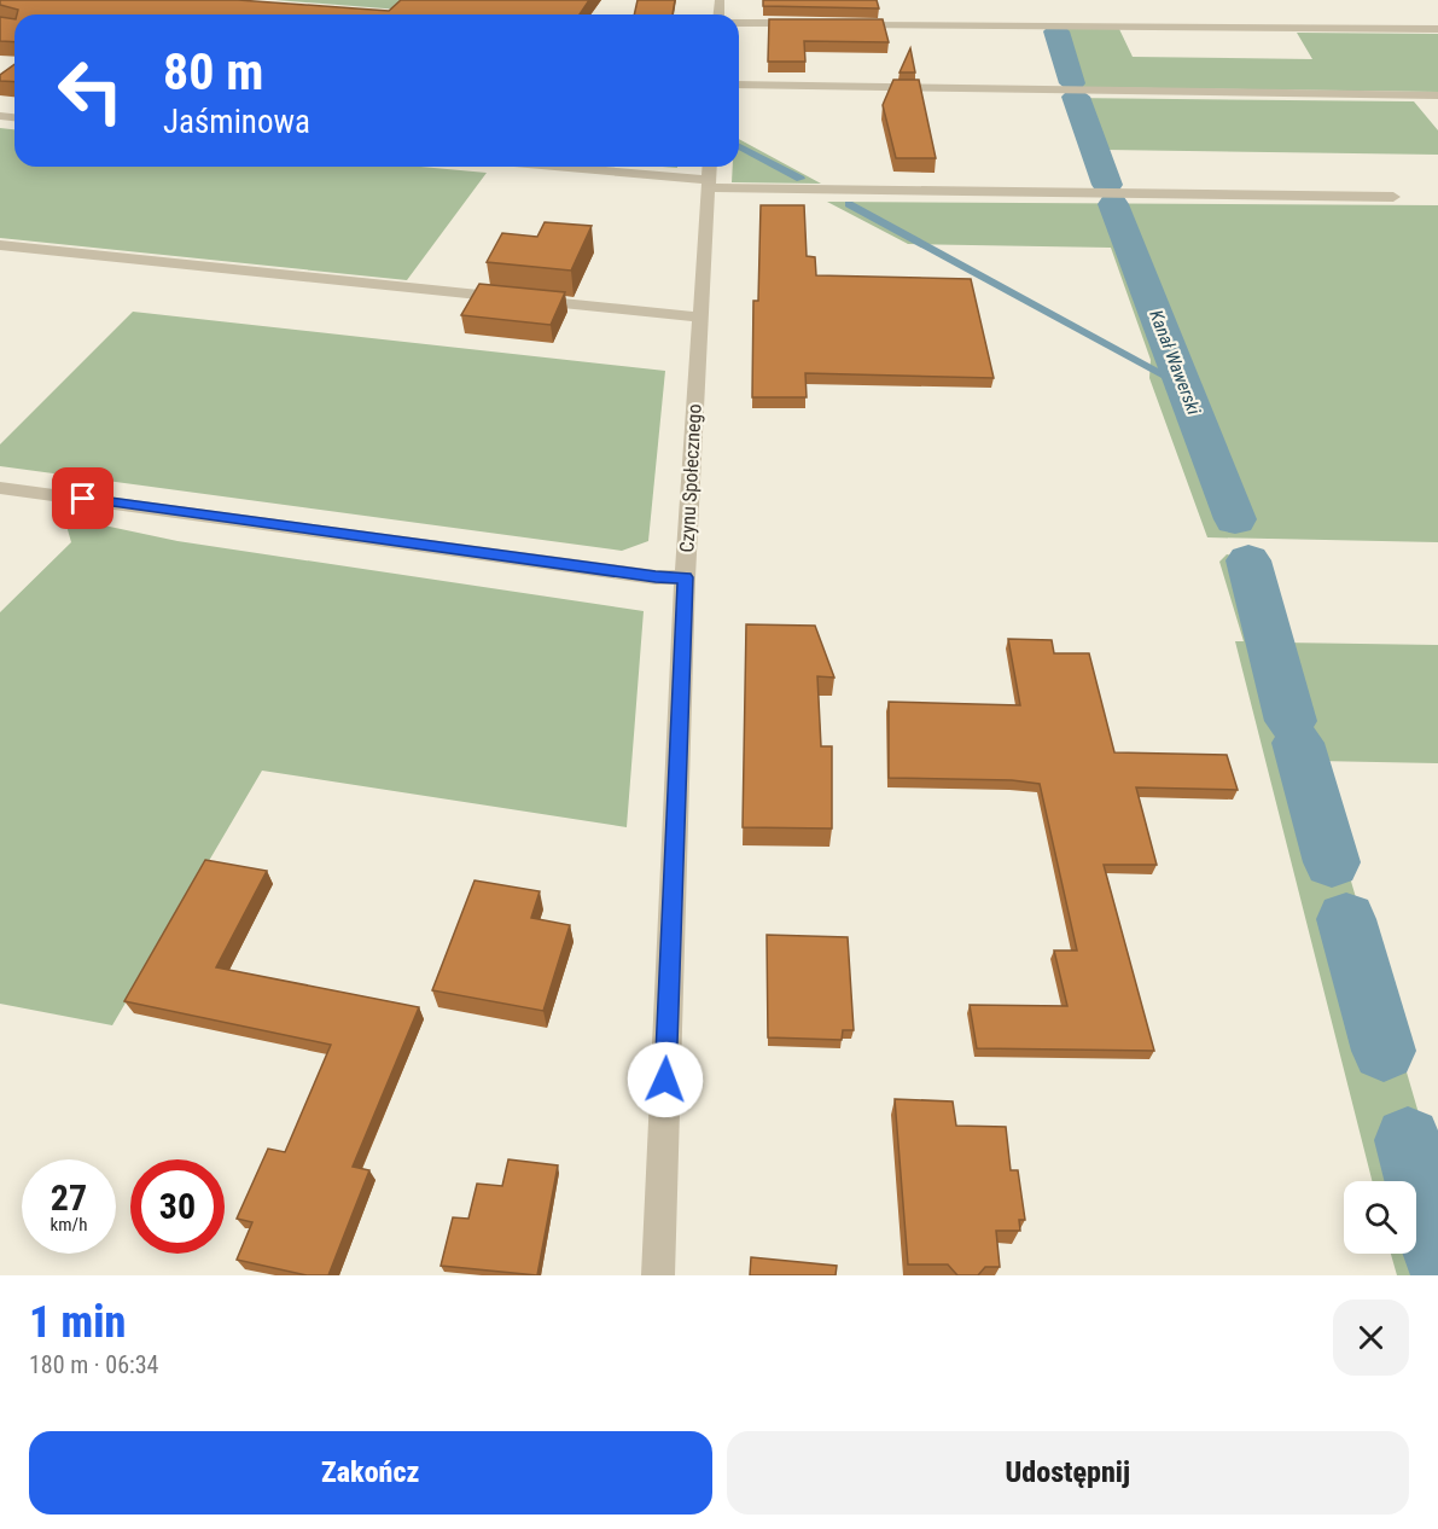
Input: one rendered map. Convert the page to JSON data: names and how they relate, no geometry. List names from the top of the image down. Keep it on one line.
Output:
{"streets":{"street":["Czynu Społecznego"]},"water":["Kanał Wawerski"],"page":{"turn":["80 m","Jaśminowa"],"speed":"27 km/h","limit":"30","heading":["1 min","180 m · 06:34"],"buttons":["Zakończ","Udostępnij"]}}
